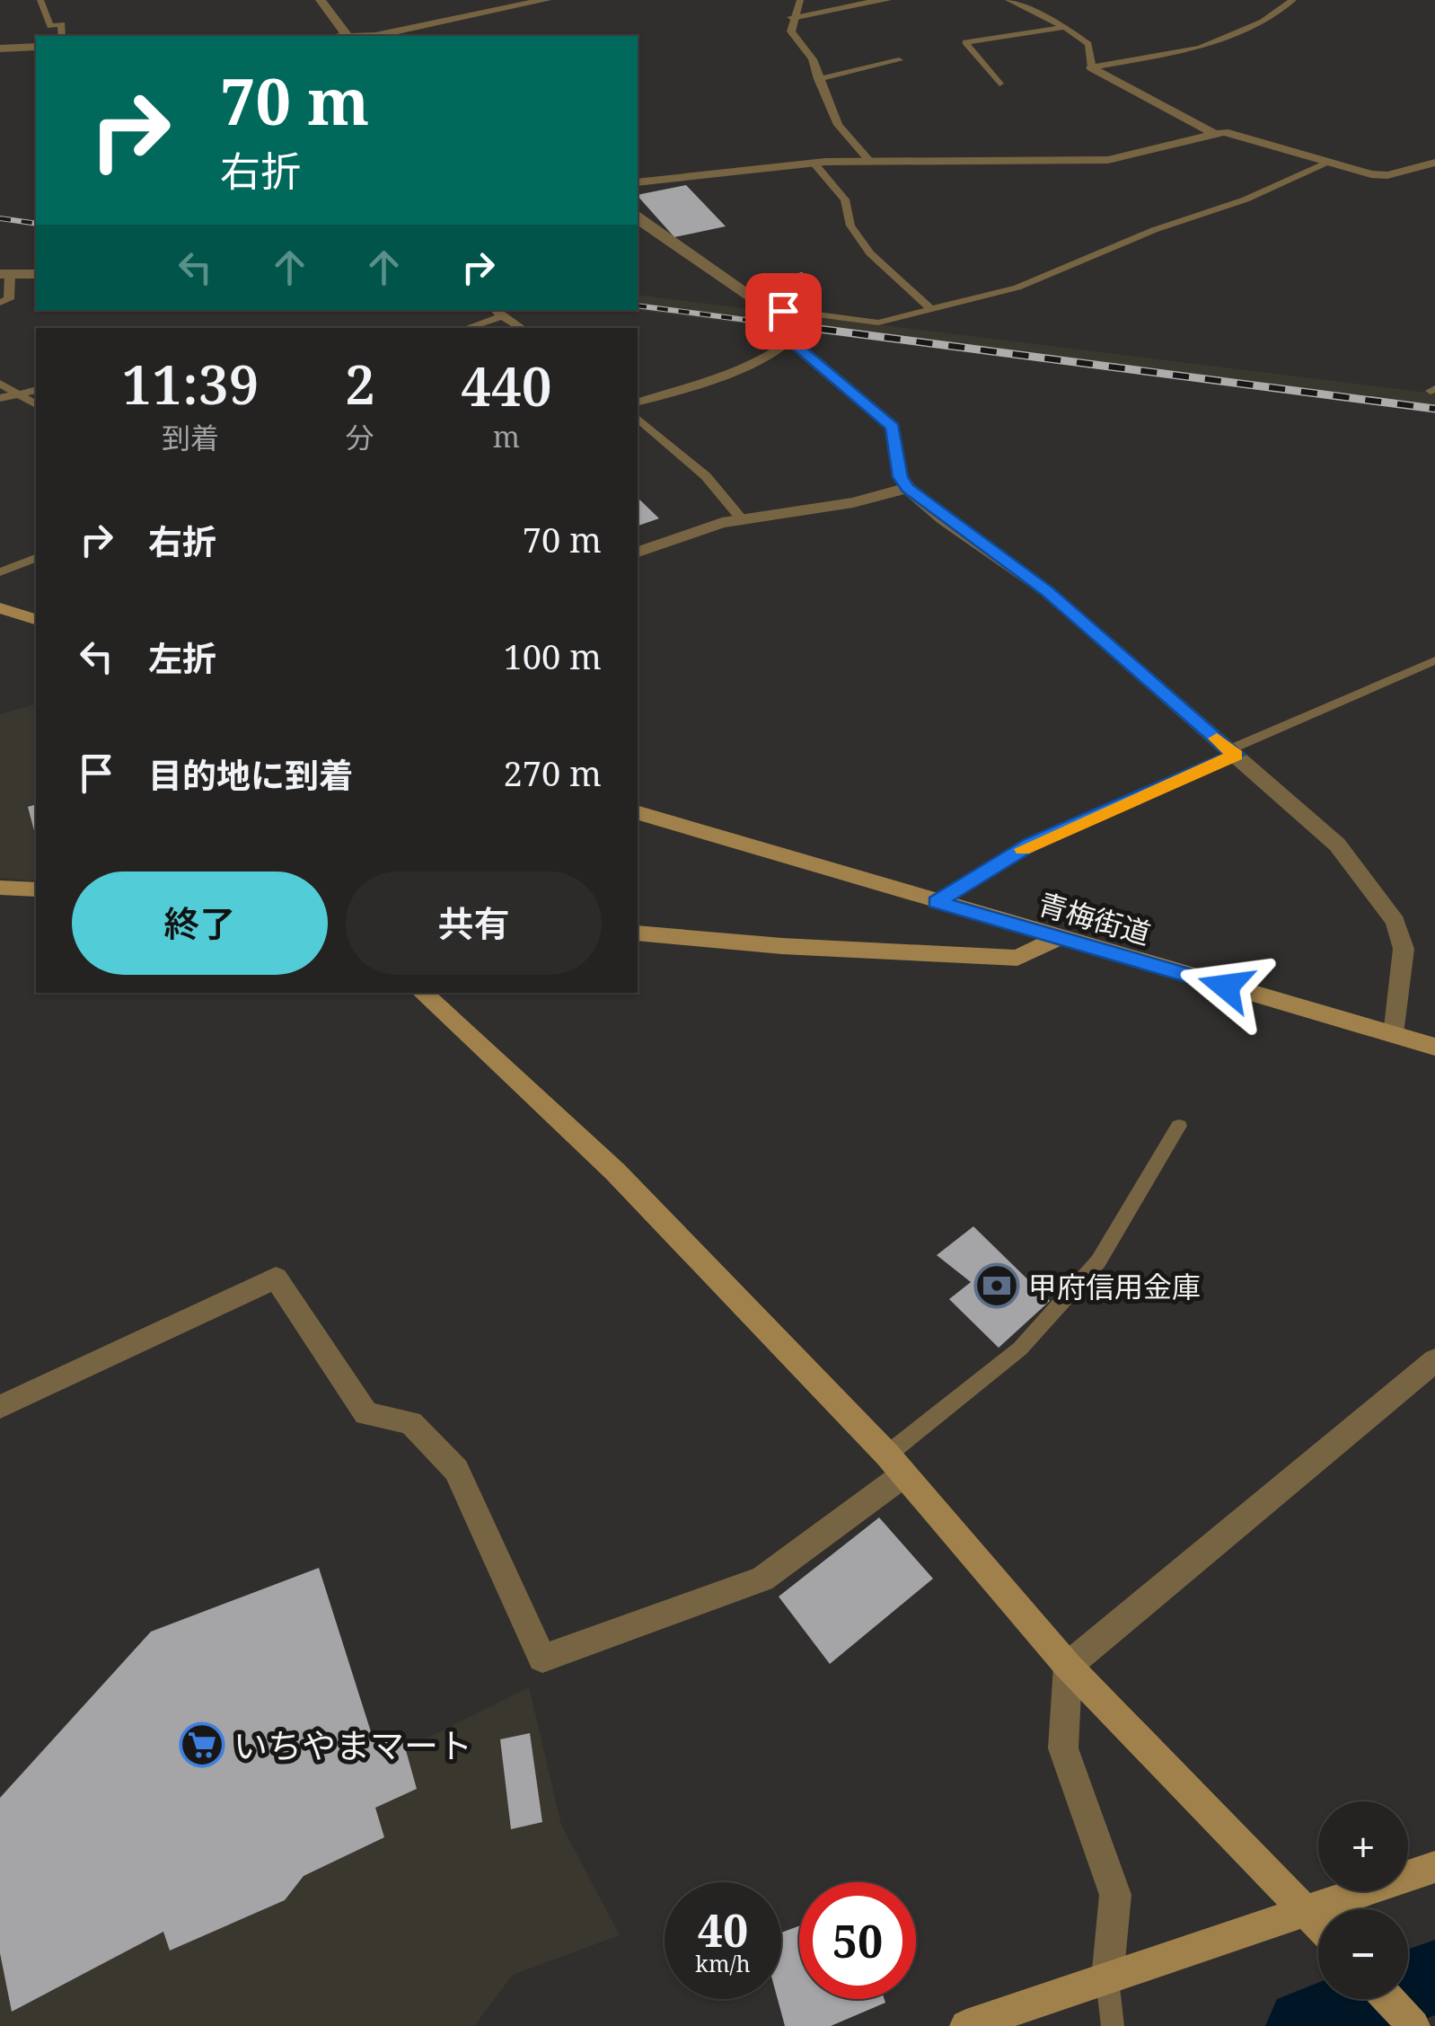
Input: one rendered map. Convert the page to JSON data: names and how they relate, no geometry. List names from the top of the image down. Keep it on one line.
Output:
{"streets":{"street":["青梅街道"]},"places":{"bank":["甲府信用金庫"],"supermarket":["いちやまマート"]},"page":{"turn":["70 m","右折"],"eta":["11:39","到着","2","分","440","m"],"list":[{"name":"右折","value":"70 m"},{"name":"左折","value":"100 m"},{"name":"目的地に到着","value":"270 m"}],"buttons":["終了","共有"],"map_buttons":["+","−"],"speed":"40 km/h","limit":"50"}}
